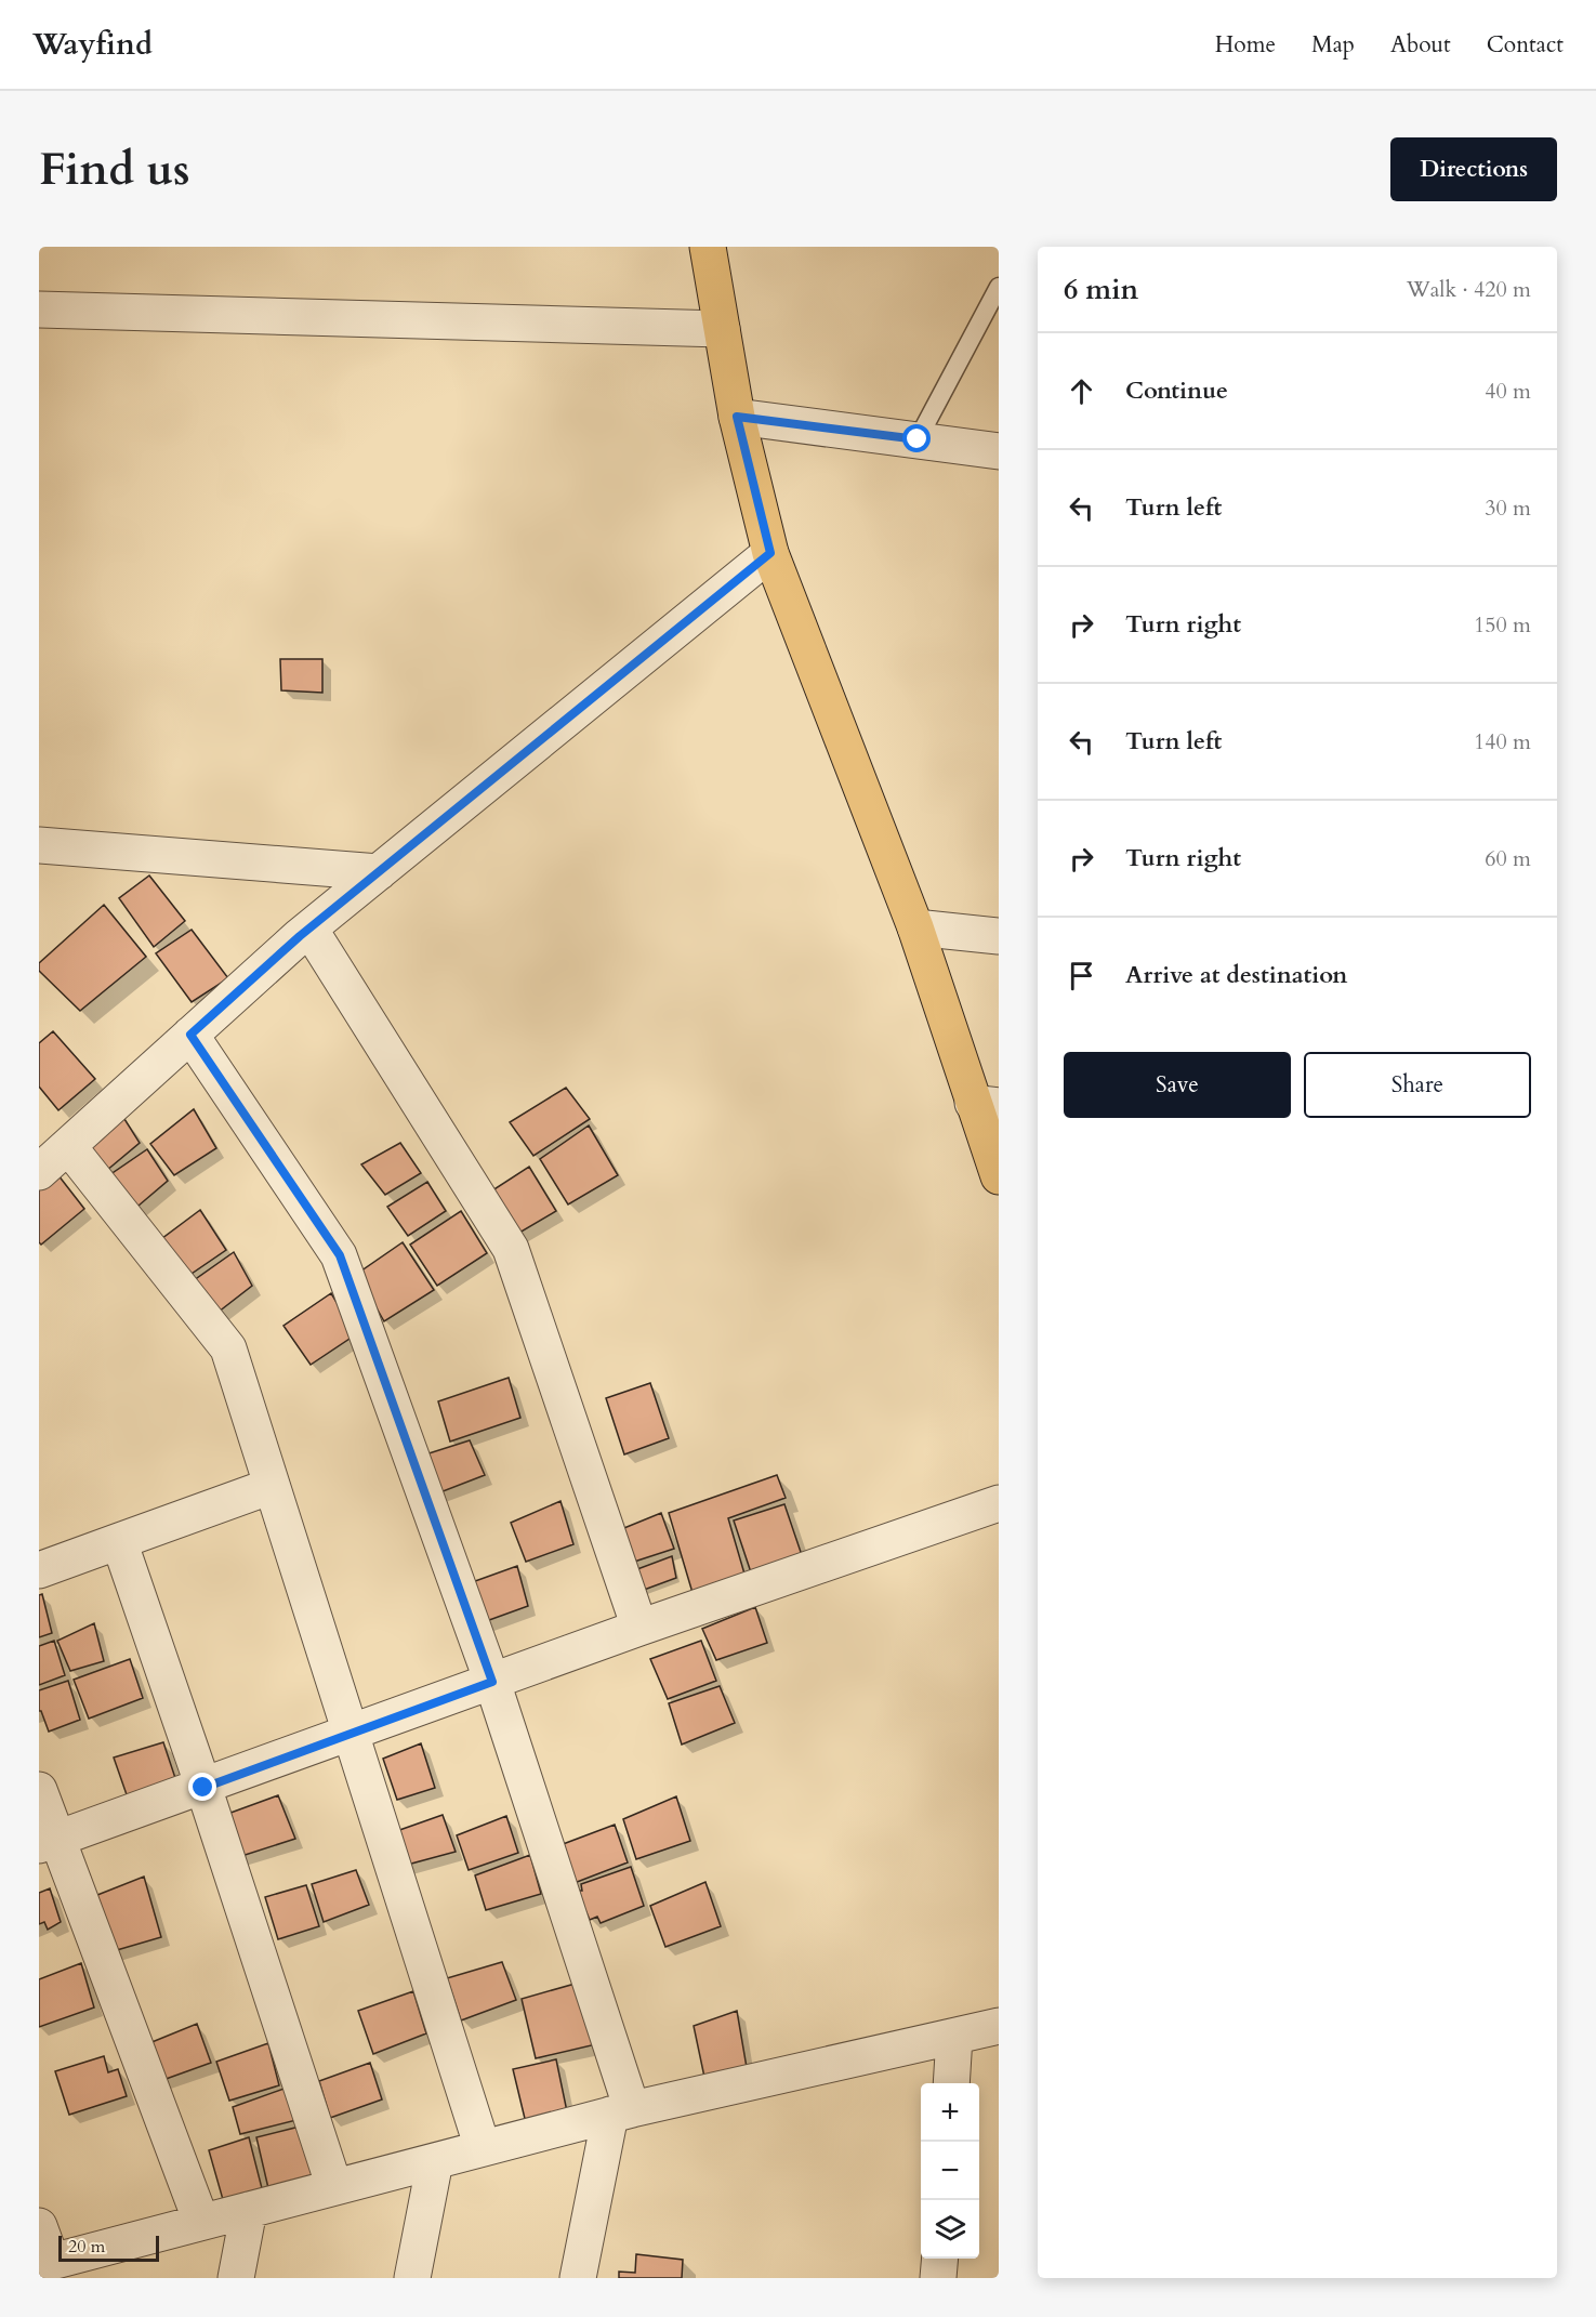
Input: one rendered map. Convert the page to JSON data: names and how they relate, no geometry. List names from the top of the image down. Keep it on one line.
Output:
{"scale_bar":"20 m","page":{"header":"Wayfind","nav":["Home","Map","About","Contact"],"buttons":["Directions",["Save","Share"]],"title":"Find us","heading":["6 min","Walk · 420 m"],"list":[["Continue","40 m"],["Turn left","30 m"],["Turn right","150 m"],["Turn left","140 m"],["Turn right","60 m"],"Arrive at destination"],"map_buttons":["+","−"],"scale":"20 m"}}
